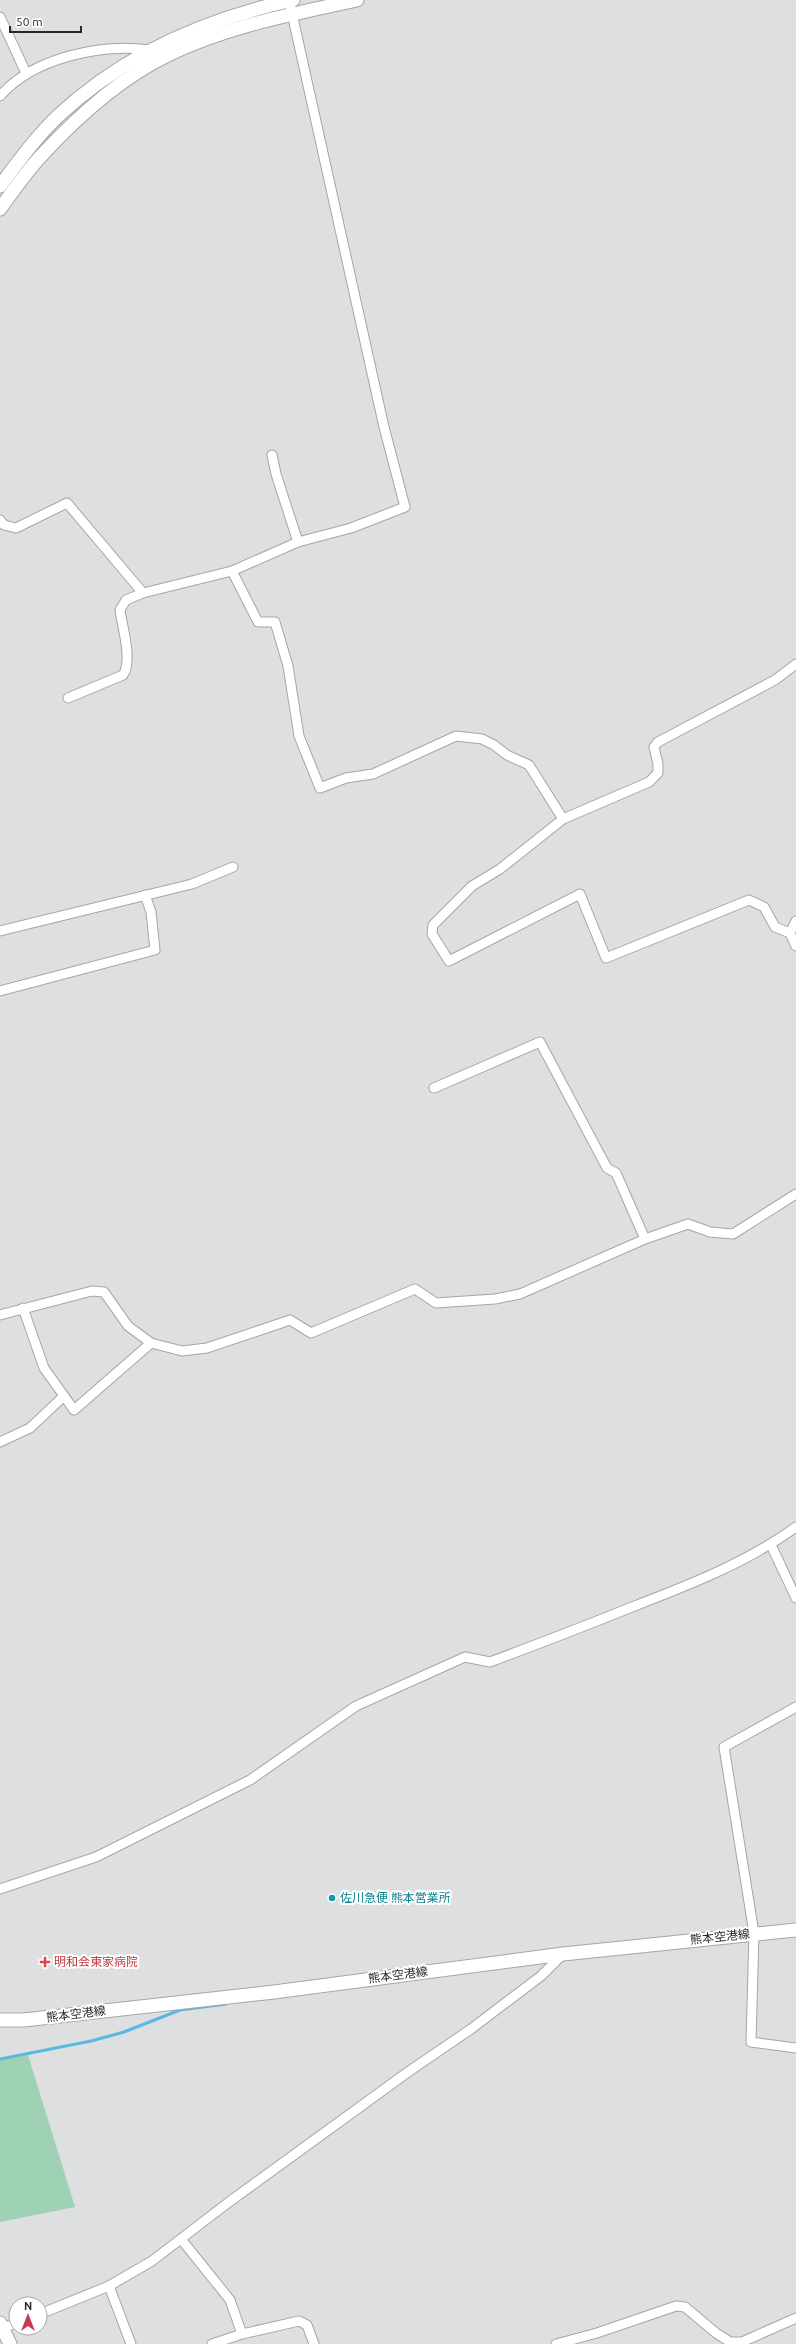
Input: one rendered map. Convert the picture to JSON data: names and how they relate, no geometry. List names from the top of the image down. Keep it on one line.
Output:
{"streets":{"main road":["熊本空港線"]},"places":{"other":["佐川急便 熊本営業所"],"health":["明和会東家病院"]},"scale_bar":"50 m","north":"top"}
